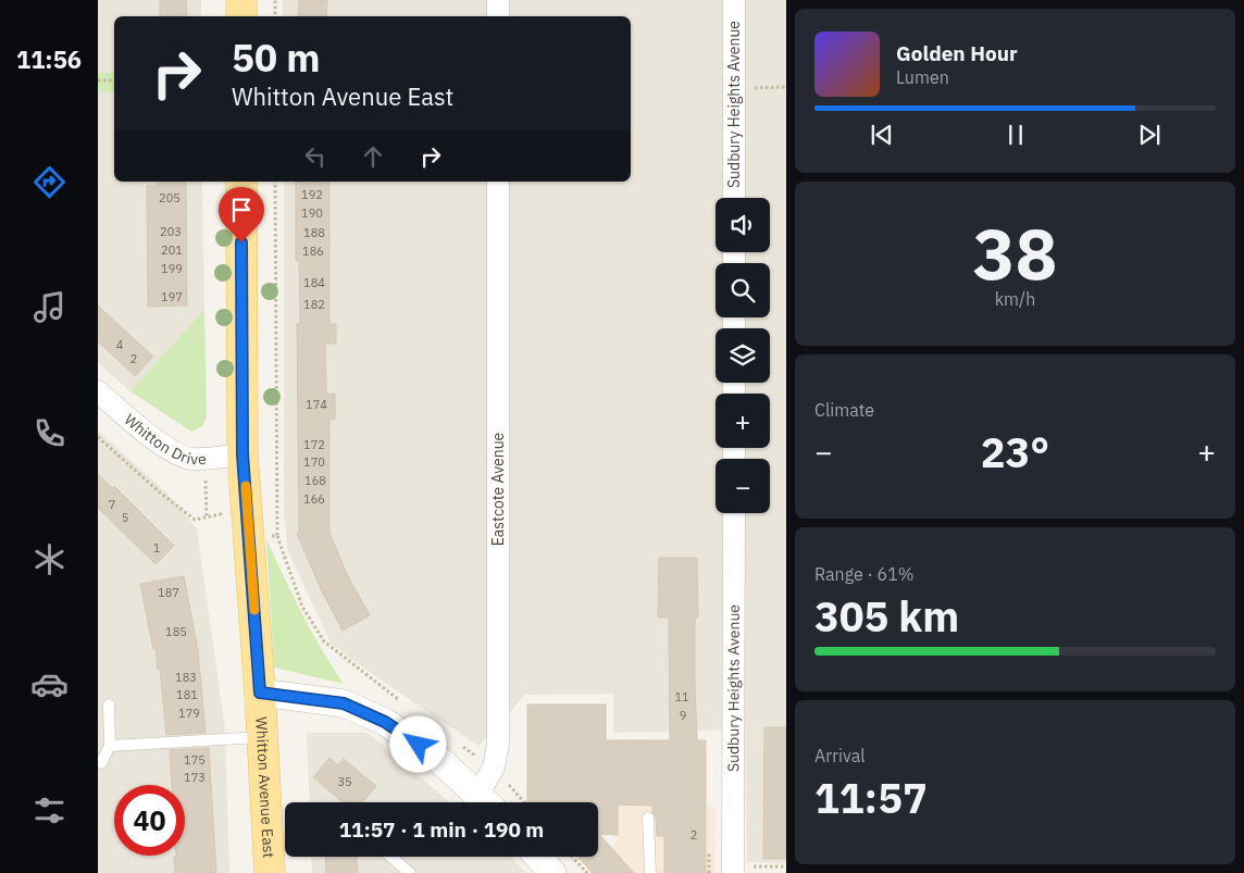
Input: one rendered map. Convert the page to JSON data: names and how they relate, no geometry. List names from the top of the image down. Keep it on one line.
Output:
{"streets":{"main road":["Whitton Avenue East"],"street":["Sudbury Heights Avenue","Whitton Drive","Eastcote Avenue"]},"crossings":[["Whitton Drive","Whitton Avenue East"]],"house_numbers":["192","205","190","203","188","201","186","199","184","197","182","4","2","174","172","170","168","166","7","5","1","187","185","183","181","11","179","9","175","173","35","2"],"page":{"tabs":"11:56","turn":["50 m","Whitton Avenue East"],"song":["Golden Hour","Lumen"],"tile":[["38","km/h"],"Climate",["Range · 61%","305 km"],["Arrival","11:57"]],"map_buttons":["+","−"],"heat":["−","23°","+"],"limit":"40","trip":"11:57 · 1 min · 190 m"}}
